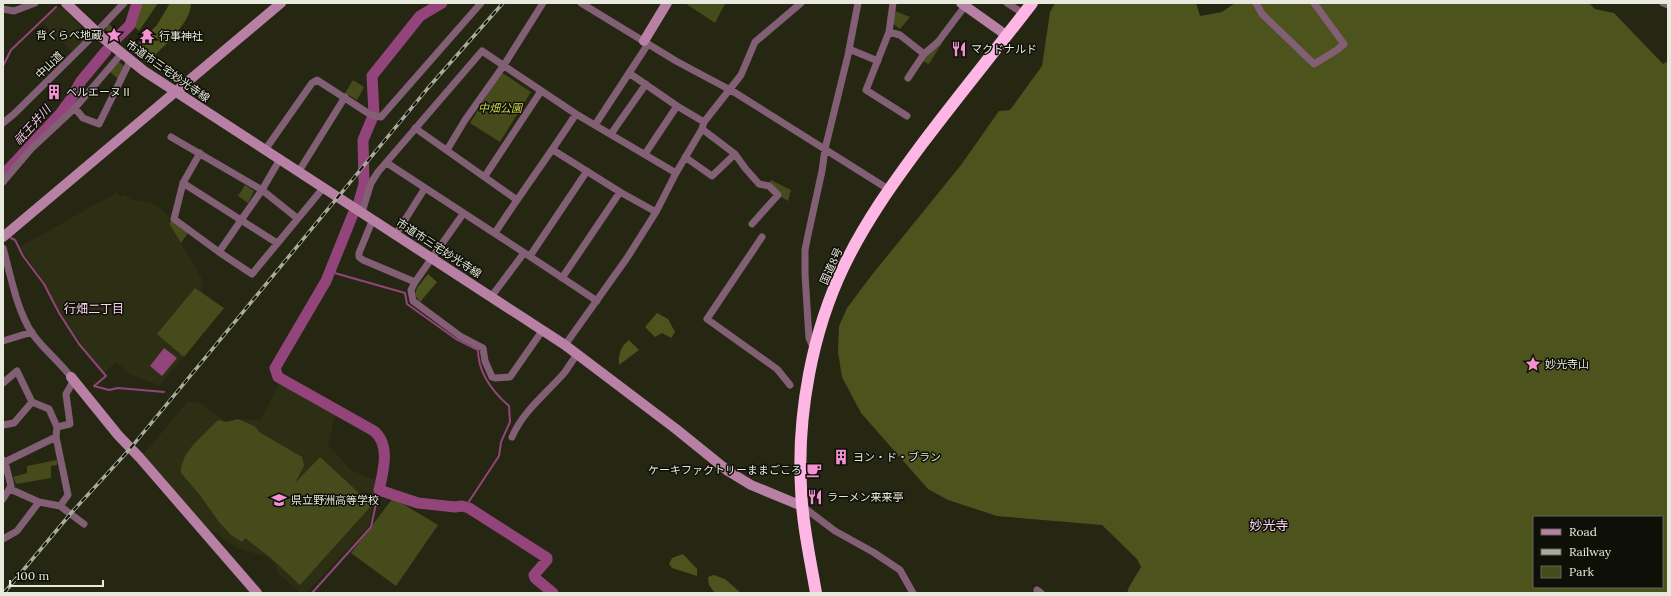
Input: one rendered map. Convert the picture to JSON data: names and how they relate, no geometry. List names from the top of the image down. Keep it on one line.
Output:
{"streets":{"highway":["国道8号"],"street":["中山道","市道市三宅妙光寺線"]},"crossings":[["中山道","市道市三宅妙光寺線"],["市道市三宅妙光寺線","国道8号"]],"districts":["行畑二丁目","妙光寺"],"water":["祇王井川"],"parks":["中畑公園"],"places":{"place":["背くらべ地蔵","妙光寺山"],"temple":["行事神社"],"restaurant":["マクドナルド","ラーメン来来亭"],"building":["ベルエーヌⅡ","ヨン・ド・ブラン"],"cafe":["ケーキファクトリーままごころ"],"school or university":["県立野洲高等学校"]},"legend":["Road","Railway","Park"],"scale_bar":"100 m"}
